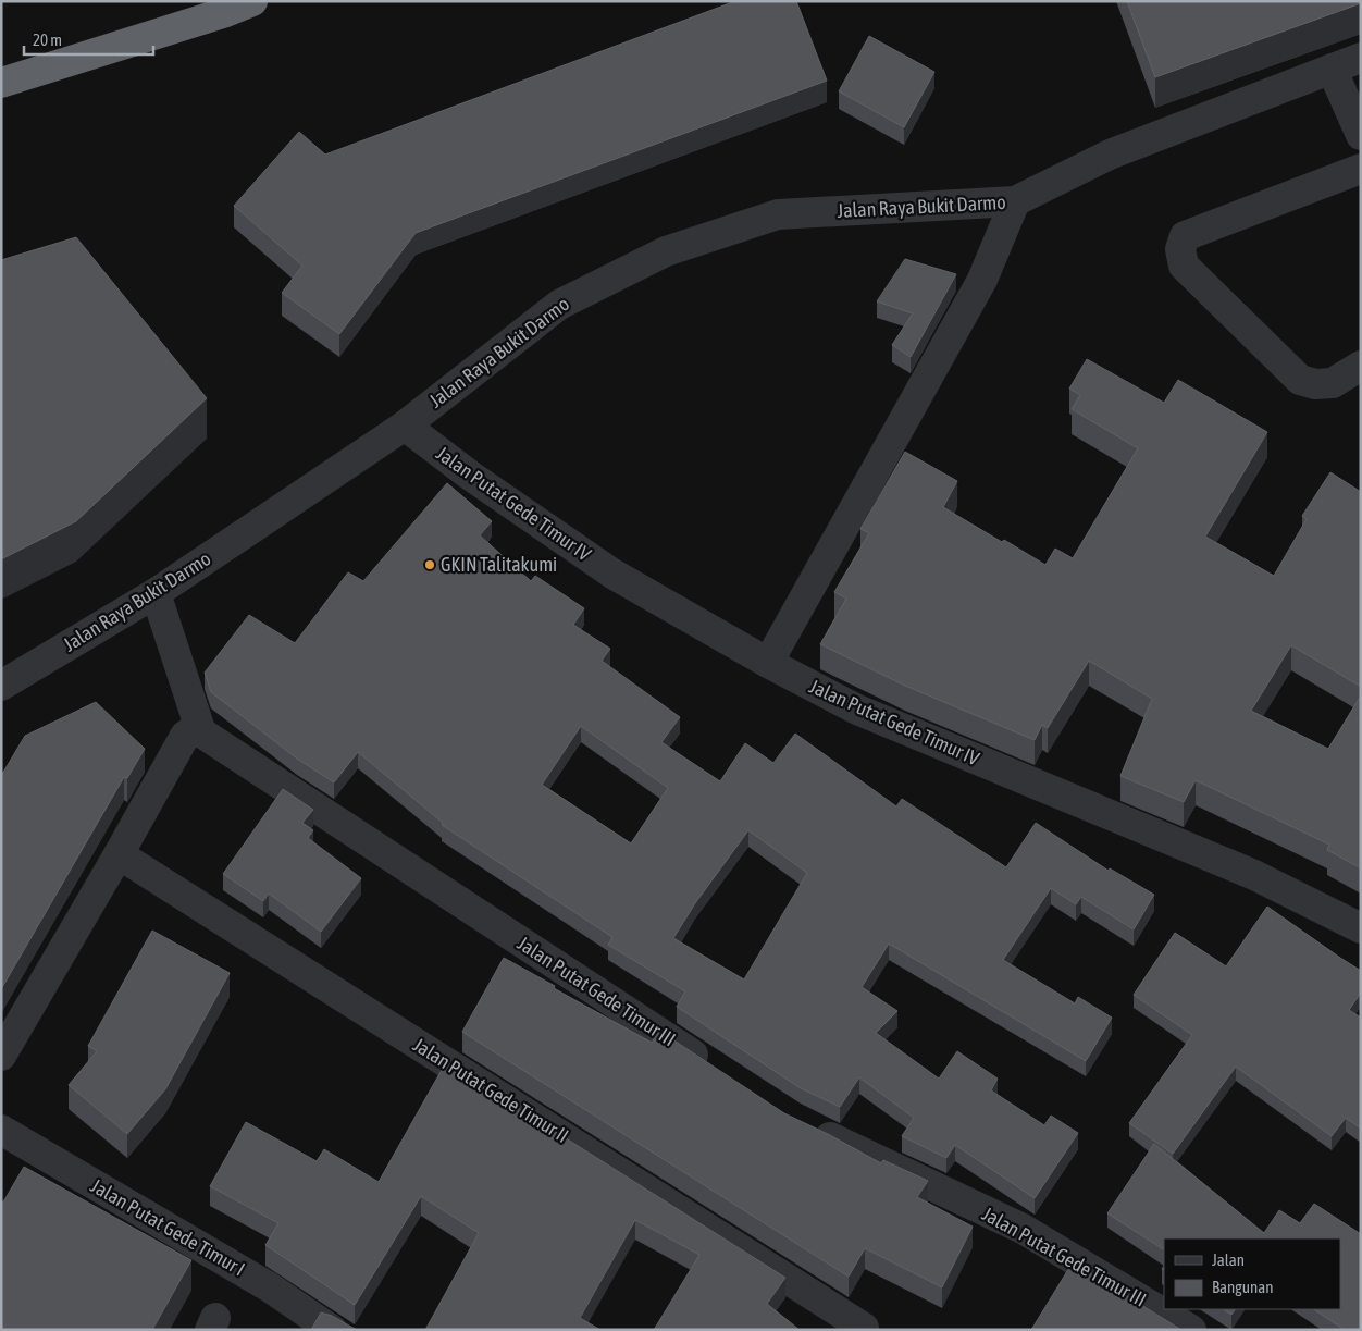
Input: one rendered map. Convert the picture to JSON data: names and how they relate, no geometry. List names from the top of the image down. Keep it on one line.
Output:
{"streets":{"street":["Jalan Raya Bukit Darmo","Jalan Putat Gede Timur IV","Jalan Putat Gede Timur III","Jalan Putat Gede Timur II","Jalan Putat Gede Timur I"]},"crossings":[["Jalan Raya Bukit Darmo","Jalan Putat Gede Timur IV"]],"places":["GKIN Talitakumi"],"legend":["Jalan","Bangunan"],"scale_bar":"20 m"}
